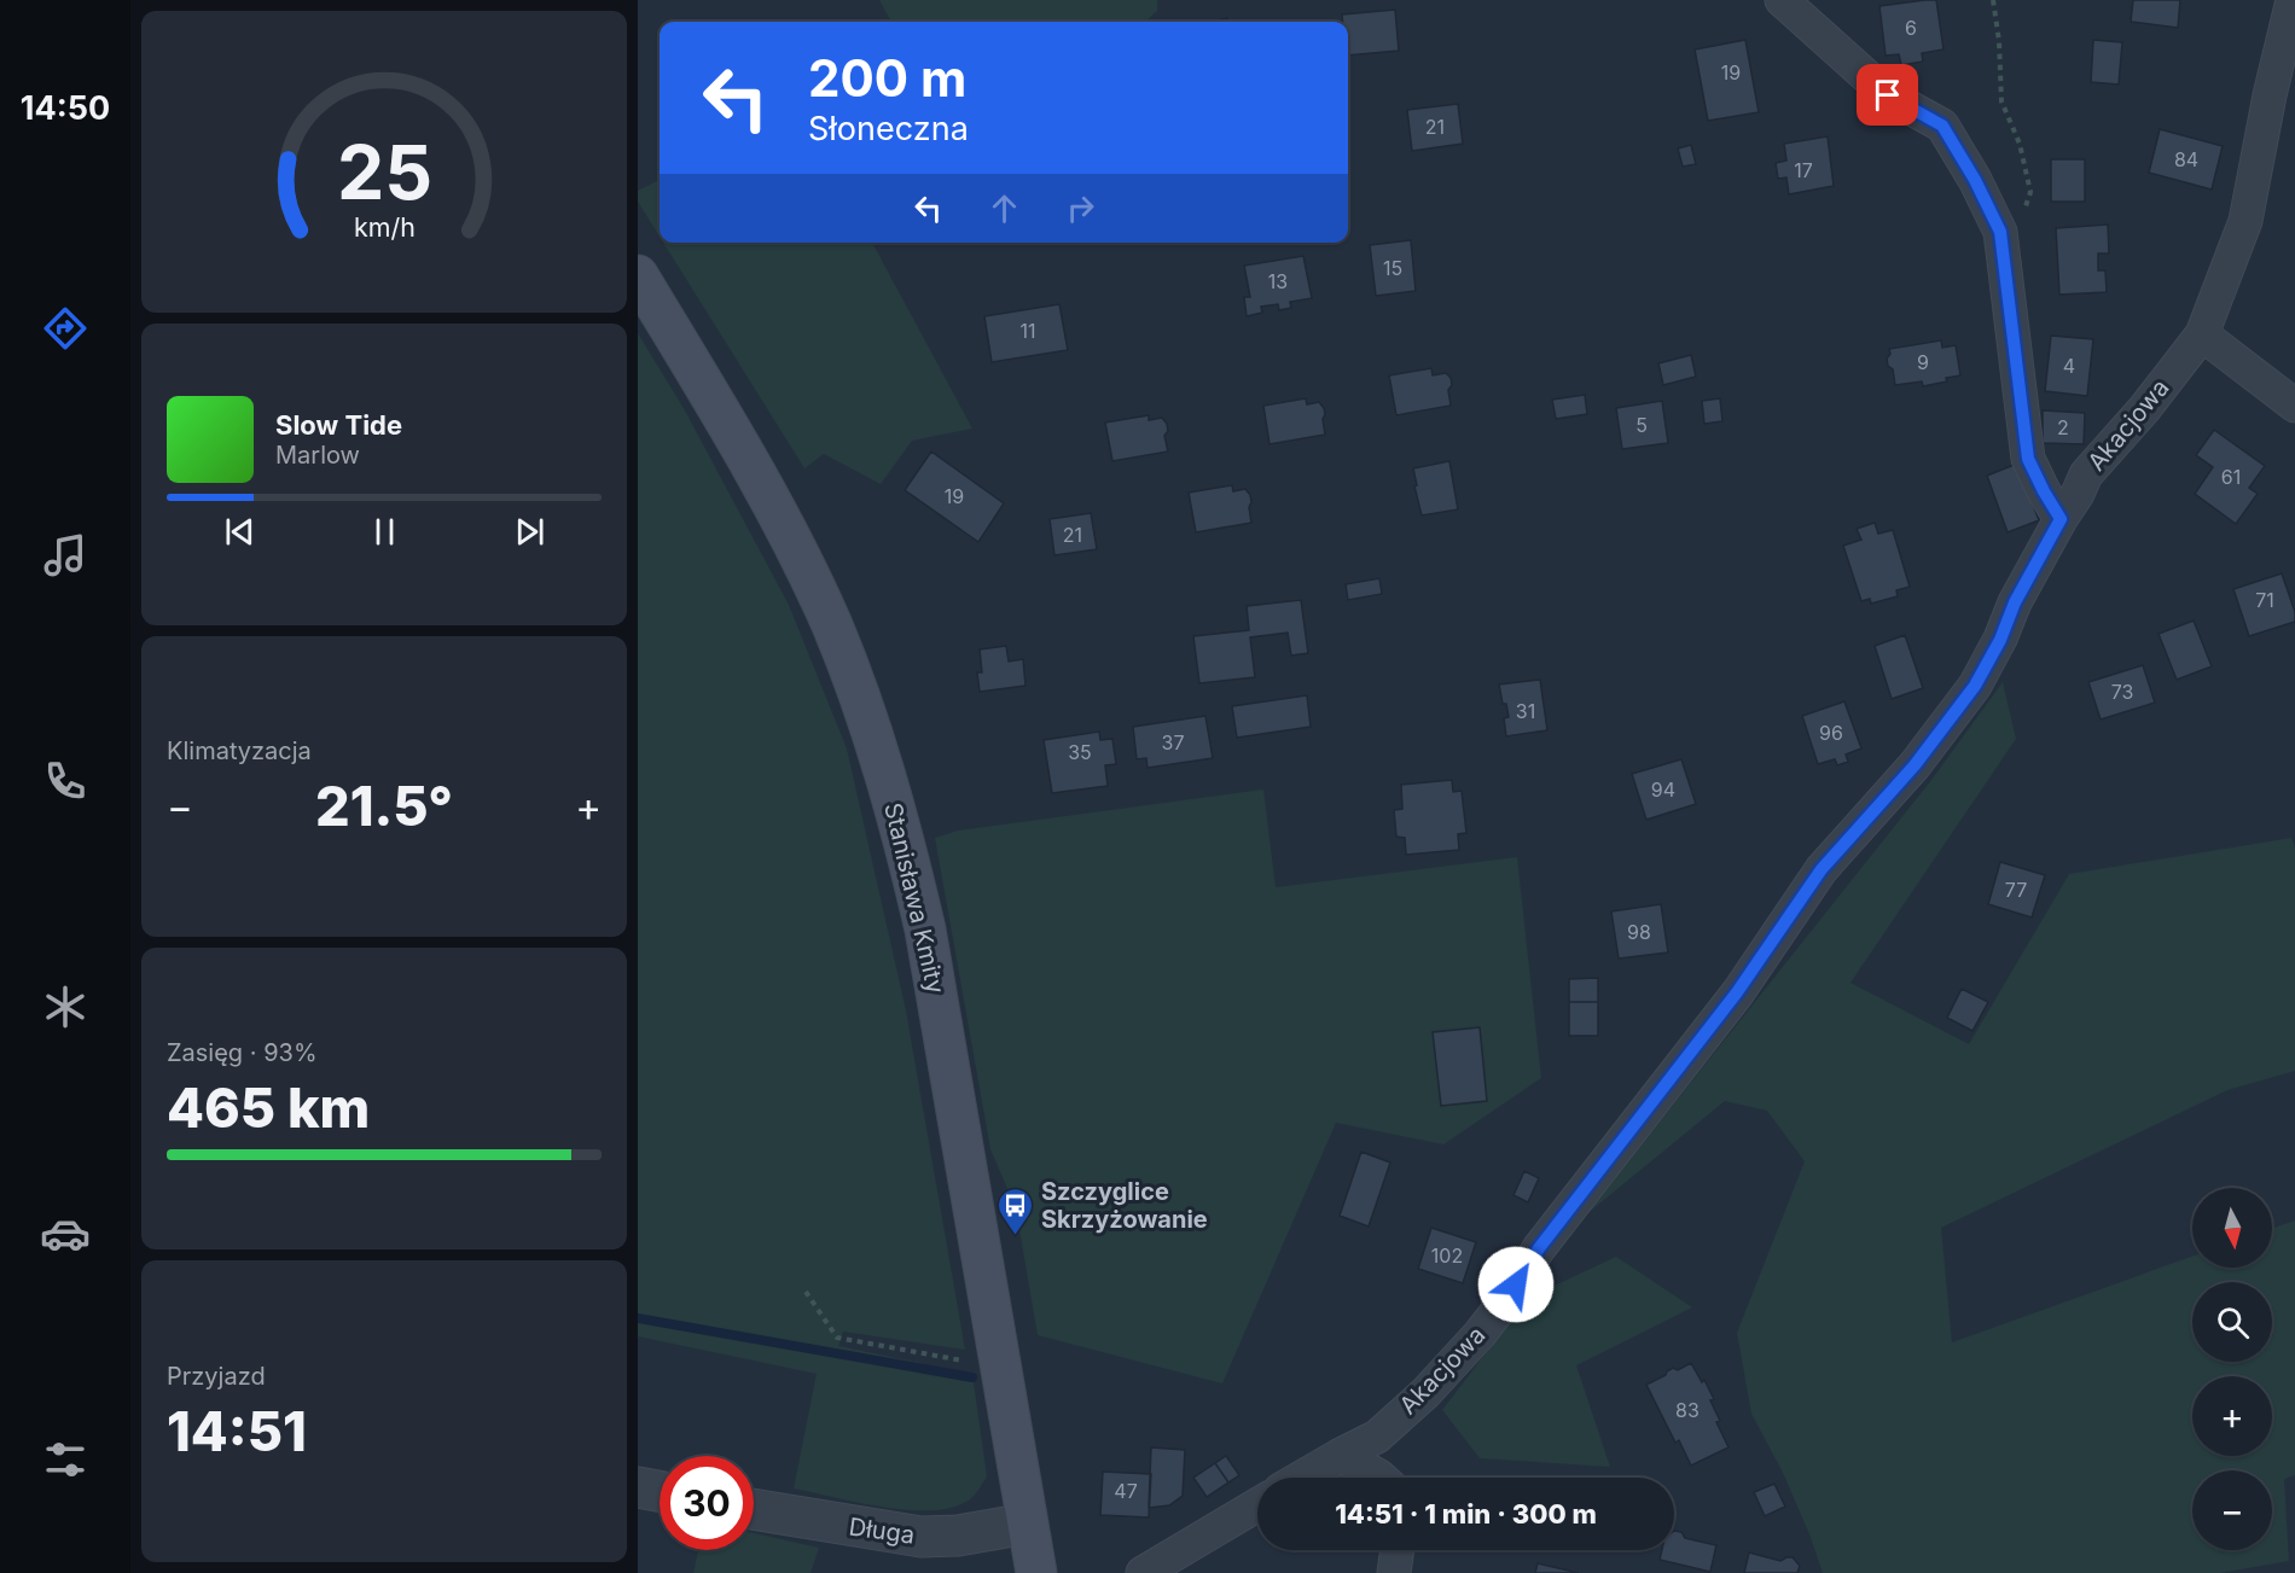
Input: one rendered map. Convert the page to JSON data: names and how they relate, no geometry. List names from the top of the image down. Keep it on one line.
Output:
{"streets":{"main road":["Stanisława Kmity"],"street":["Akacjowa","Długa"]},"crossings":[["Stanisława Kmity","Długa"]],"places":{"bus stop":["Szczyglice Skrzyżowanie"]},"house_numbers":["6","19","21","84","17","15","13","11","9","4","5","2","61","19","21","71","73","31","96","37","35","94","77","98","102","83","47"],"north":"bottom","page":{"tabs":"14:50","turn":["200 m","Słoneczna"],"song":["Slow Tide","Marlow"],"tile":["Klimatyzacja",["Zasięg · 93%","465 km"],["Przyjazd","14:51"]],"heat":["−","21.5°","+"],"map_buttons":["+","−"],"limit":"30","trip":"14:51 · 1 min · 300 m","gauge":["25","km/h"]}}
